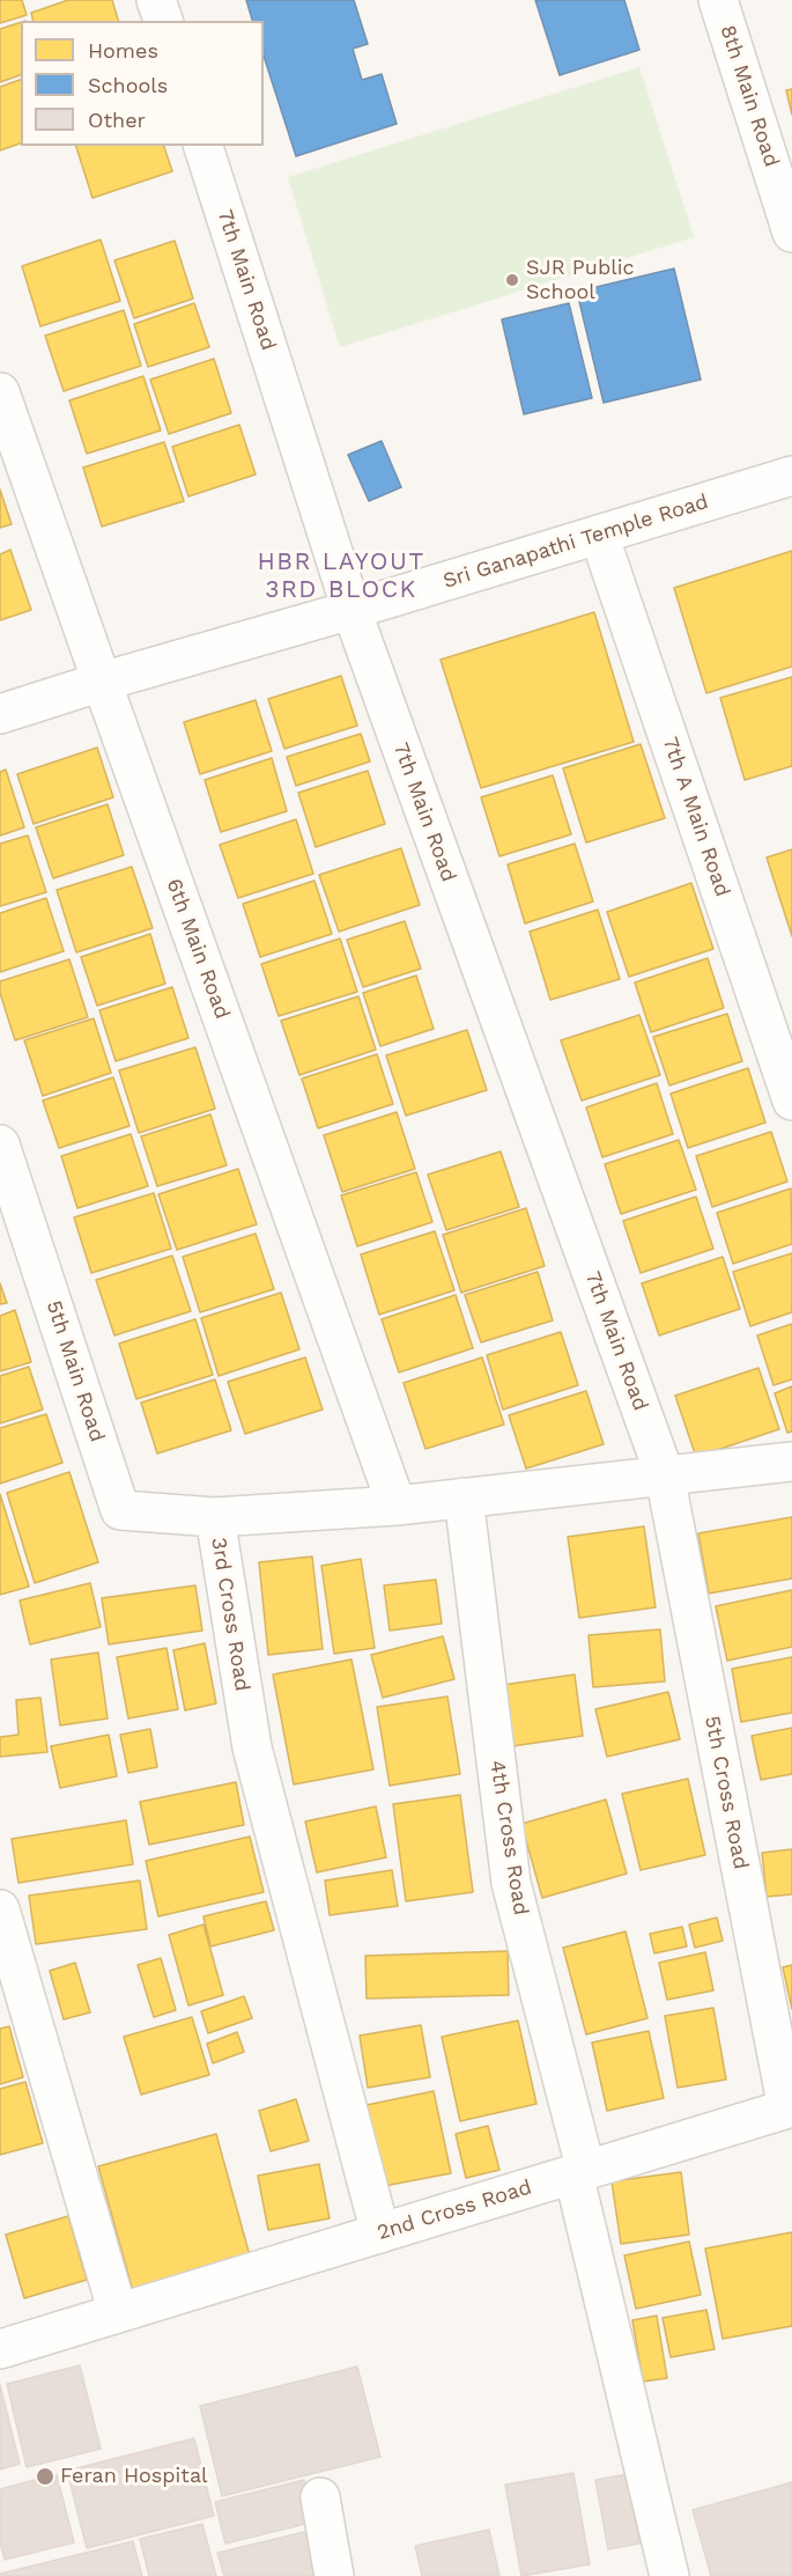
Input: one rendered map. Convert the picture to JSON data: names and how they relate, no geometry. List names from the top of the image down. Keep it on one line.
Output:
{"streets":{"street":["8th Main Road","7th Main Road","Sri Ganapathi Temple Road","7th A Main Road","6th Main Road","5th Main Road","3rd Cross Road","5th Cross Road","4th Cross Road","2nd Cross Road"]},"crossings":[["7th Main Road","Sri Ganapathi Temple Road"],["7th Main Road","3rd Cross Road"],["7th Main Road","5th Cross Road"],["Sri Ganapathi Temple Road","7th A Main Road"],["Sri Ganapathi Temple Road","6th Main Road"],["6th Main Road","3rd Cross Road"],["5th Main Road","3rd Cross Road"],["3rd Cross Road","5th Cross Road"],["3rd Cross Road","4th Cross Road"],["3rd Cross Road","2nd Cross Road"],["5th Cross Road","2nd Cross Road"],["4th Cross Road","2nd Cross Road"]],"districts":["HBR LAYOUT 3RD BLOCK"],"places":["SJR Public School","Feran Hospital"],"legend":["Homes","Schools","Other"]}
